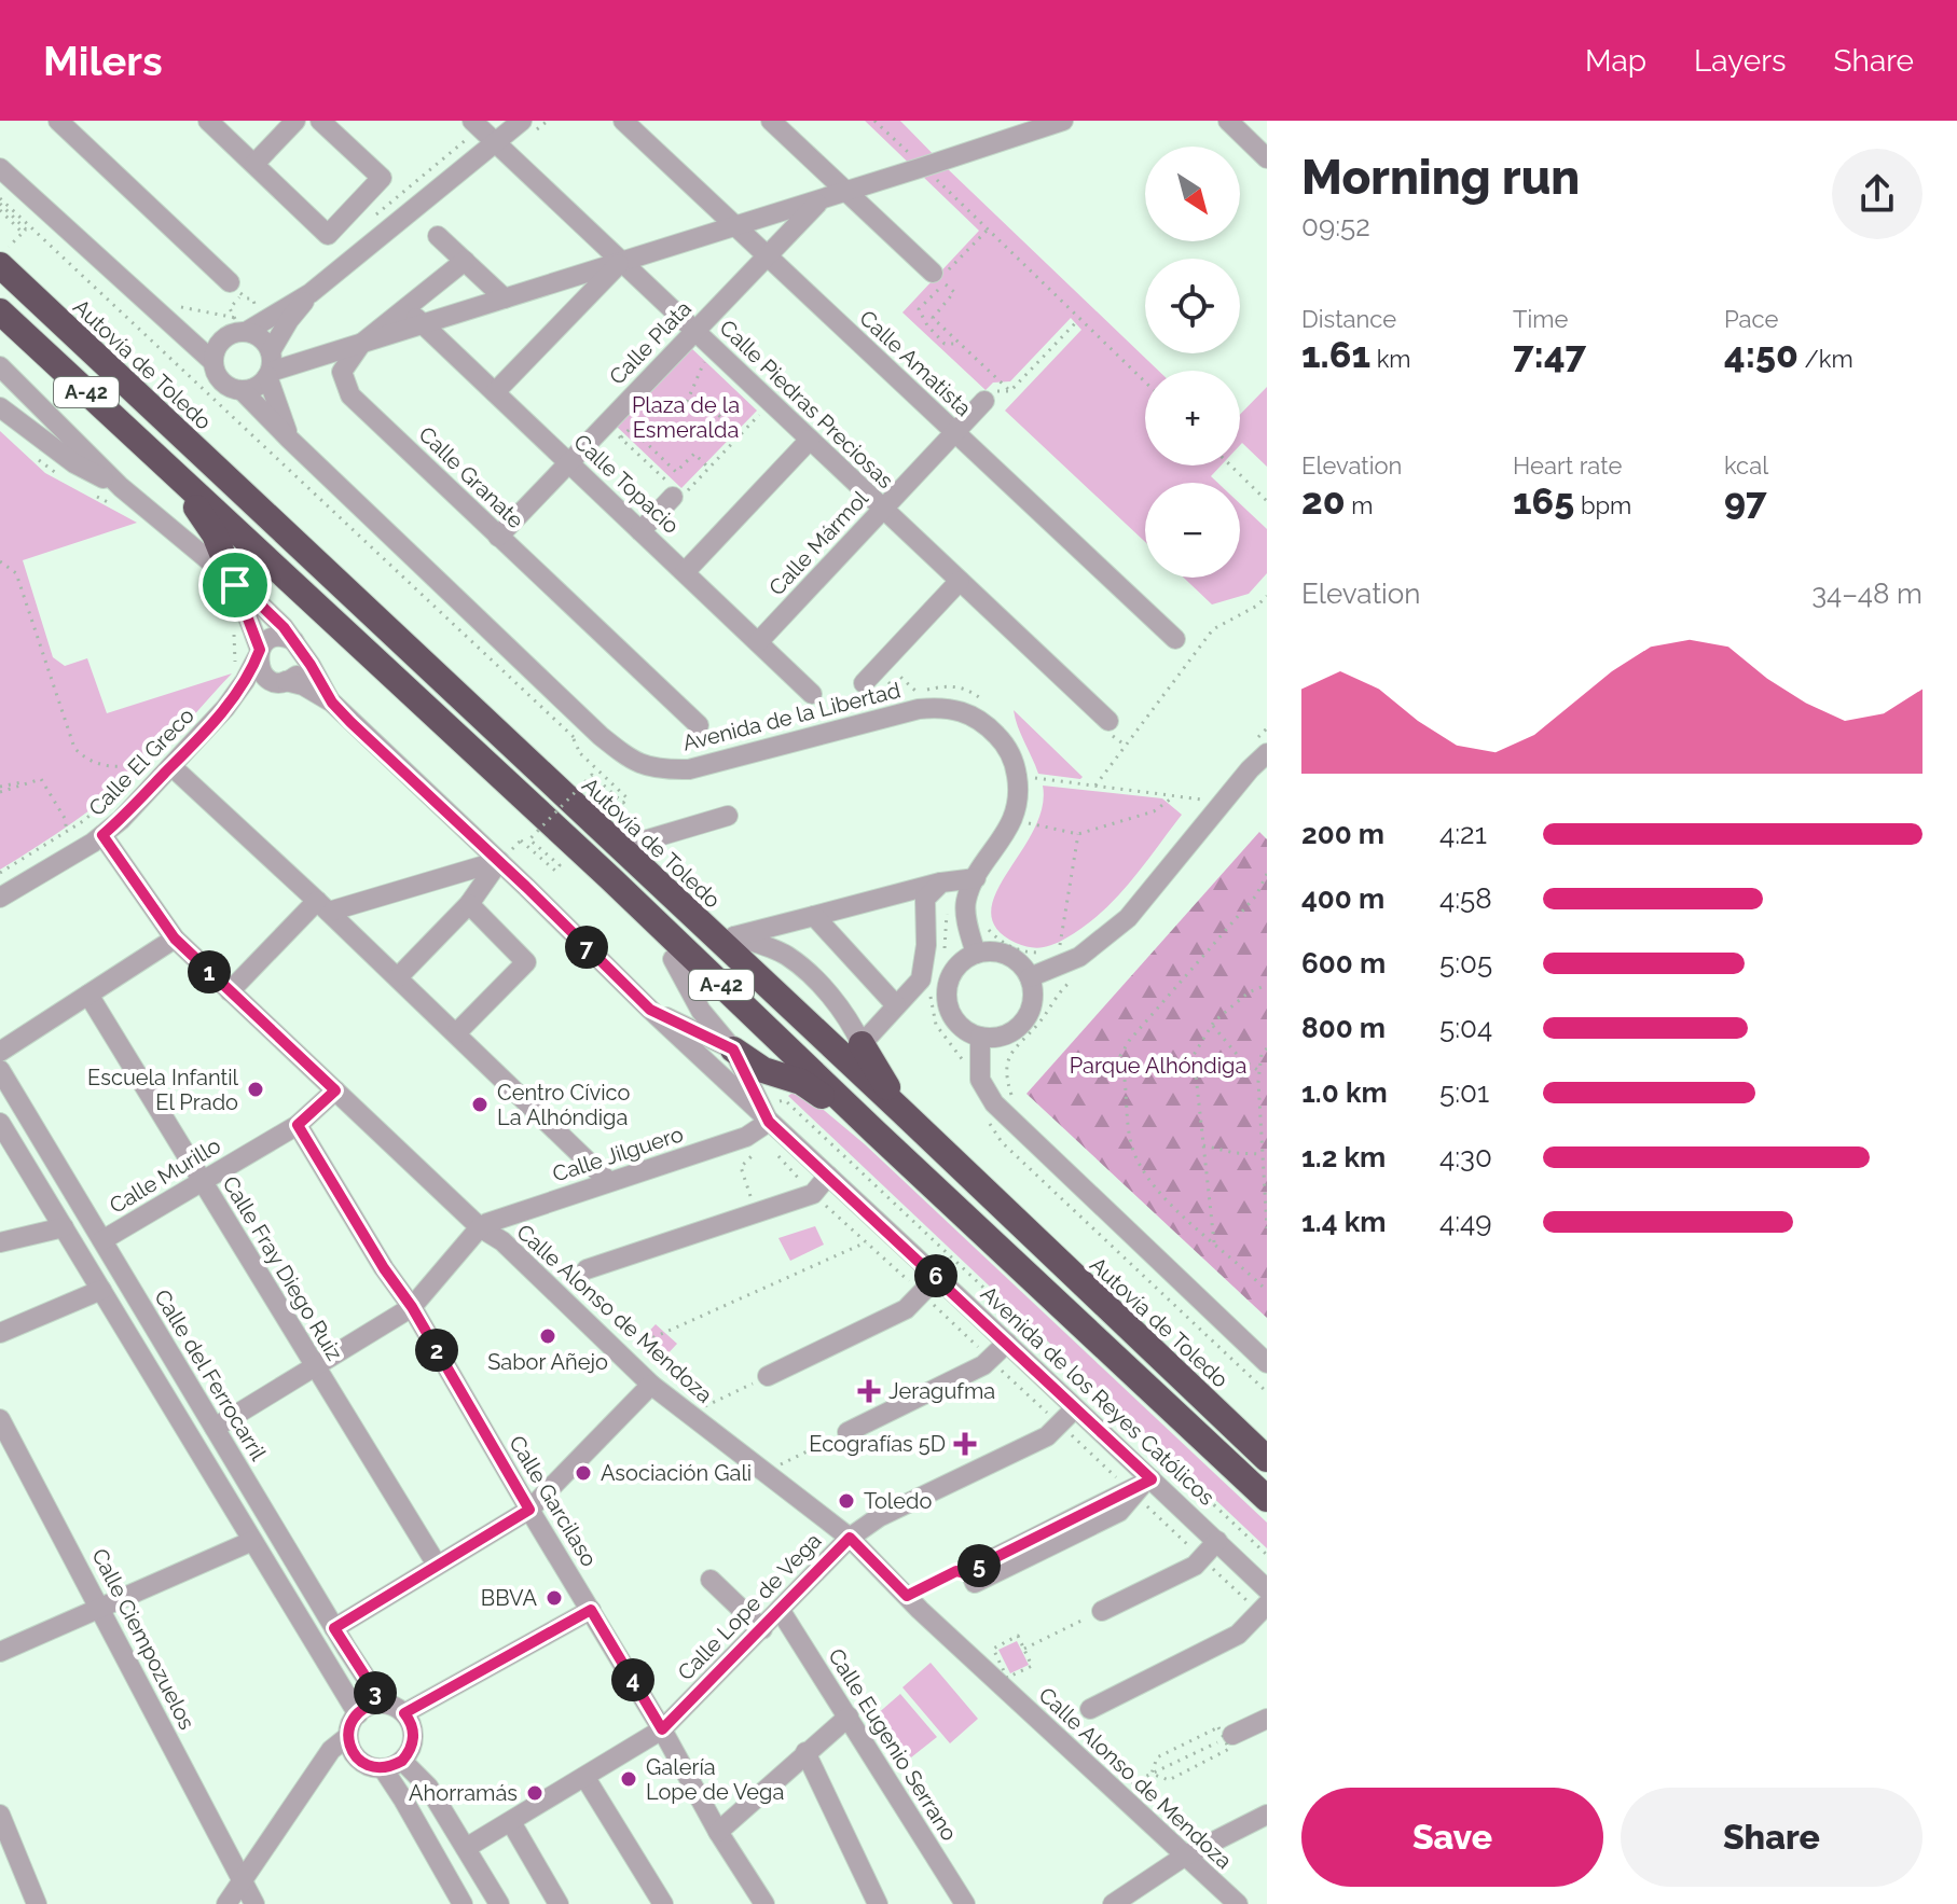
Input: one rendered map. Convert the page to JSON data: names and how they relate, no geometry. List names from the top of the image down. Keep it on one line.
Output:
{"streets":{"highway":["Autovía de Toledo","A-42"],"street":["Calle Plata","Calle Amatista","Calle Piedras Preciosas","Calle Granate","Calle Topacio","Calle Mármol","Avenida de la Libertad","Calle El Greco","Calle Jilguero","Calle Murillo","Calle Fray Diego Ruiz","Calle Alonso de Mendoza","Calle del Ferrocarril","Avenida de los Reyes Católicos","Calle Garcilaso","Calle Lope de Vega","Calle Ciempozuelos","Calle Eugenio Serrano"]},"crossings":[["Calle Plata","Calle Amatista"],["Calle Plata","Calle Piedras Preciosas"],["Calle Plata","Calle Granate"],["Calle Plata","Calle Topacio"],["Calle Amatista","Calle Mármol"],["Calle Piedras Preciosas","Calle Mármol"],["Calle Granate","Calle Topacio"],["Calle Topacio","Calle Mármol"],["Calle El Greco","Calle Alonso de Mendoza"],["Calle Jilguero","Calle Alonso de Mendoza"],["Calle Jilguero","Avenida de los Reyes Católicos"],["Calle Murillo","Calle Fray Diego Ruiz"],["Calle Murillo","Calle Alonso de Mendoza"],["Calle Murillo","Calle del Ferrocarril"],["Calle Murillo","Calle Garcilaso"],["Calle Alonso de Mendoza","Calle Lope de Vega"],["Avenida de los Reyes Católicos","Calle Lope de Vega"],["Calle Garcilaso","Calle Lope de Vega"],["Calle Lope de Vega","Calle Eugenio Serrano"]],"parks":["Plaza de la Esmeralda","Parque Alhóndiga"],"places":{"other":["Escuela Infantil El Prado","Centro Cívico La Alhóndiga","Sabor Añejo","Asociación Gali","Toledo","BBVA","Galería Lope de Vega","Ahorramás"],"health":["Jeragufma","Ecografías 5D"]},"north":"bottom right","page":{"header":"Milers","nav":["Map","Layers","Share"],"heading":["Morning run","09:52"],"map_buttons":["+","−"],"stats":[["Distance","1.61 km"],["Time","7:47"],["Pace","4:50 /km"],["Elevation","20 m"],["Heart rate","165 bpm"],["kcal","97"]],"chart":["Elevation","34–48 m"],"list":[{"name":"200 m","note":"4:21"},{"name":"400 m","note":"4:58"},{"name":"600 m","note":"5:05"},{"name":"800 m","note":"5:04"},{"name":"1.0 km","note":"5:01"},{"name":"1.2 km","note":"4:30"},{"name":"1.4 km","note":"4:49"}],"pins":["7","1","6","2","5","4","3"],"buttons":["Save","Share"]}}
